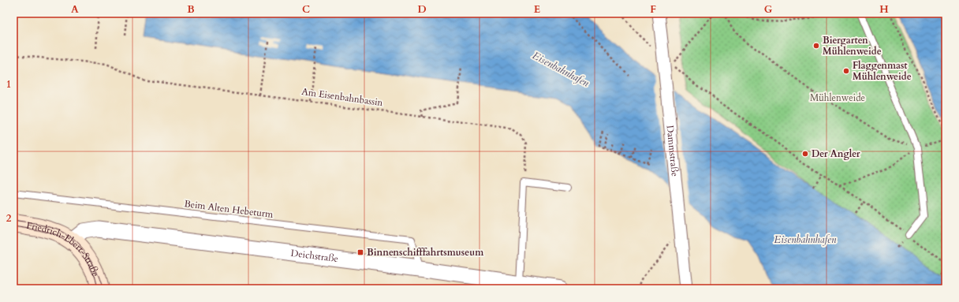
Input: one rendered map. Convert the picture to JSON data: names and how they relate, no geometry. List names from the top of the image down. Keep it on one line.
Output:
{"streets":{"main road":["Friedrich-Ebert-Straße"],"street":["Dammstraße","Deichstraße"],"lane":["Beim Alten Hebeturm"],"path":["Am Eisenbahnbassin"]},"crossings":[["Beim Alten Hebeturm","Deichstraße"],["Friedrich-Ebert-Straße","Deichstraße"]],"water":["Eisenbahnhafen"],"parks":["Mühlenweide"],"places":{"other":["Biergarten Mühlenweide","Flaggenmast Mühlenweide","Der Angler"],"transit":["Binnenschifffahrtsmuseum"]},"grid":{"columns":["A","B","C","D","E","F","G","H"],"rows":["1","2"]}}
